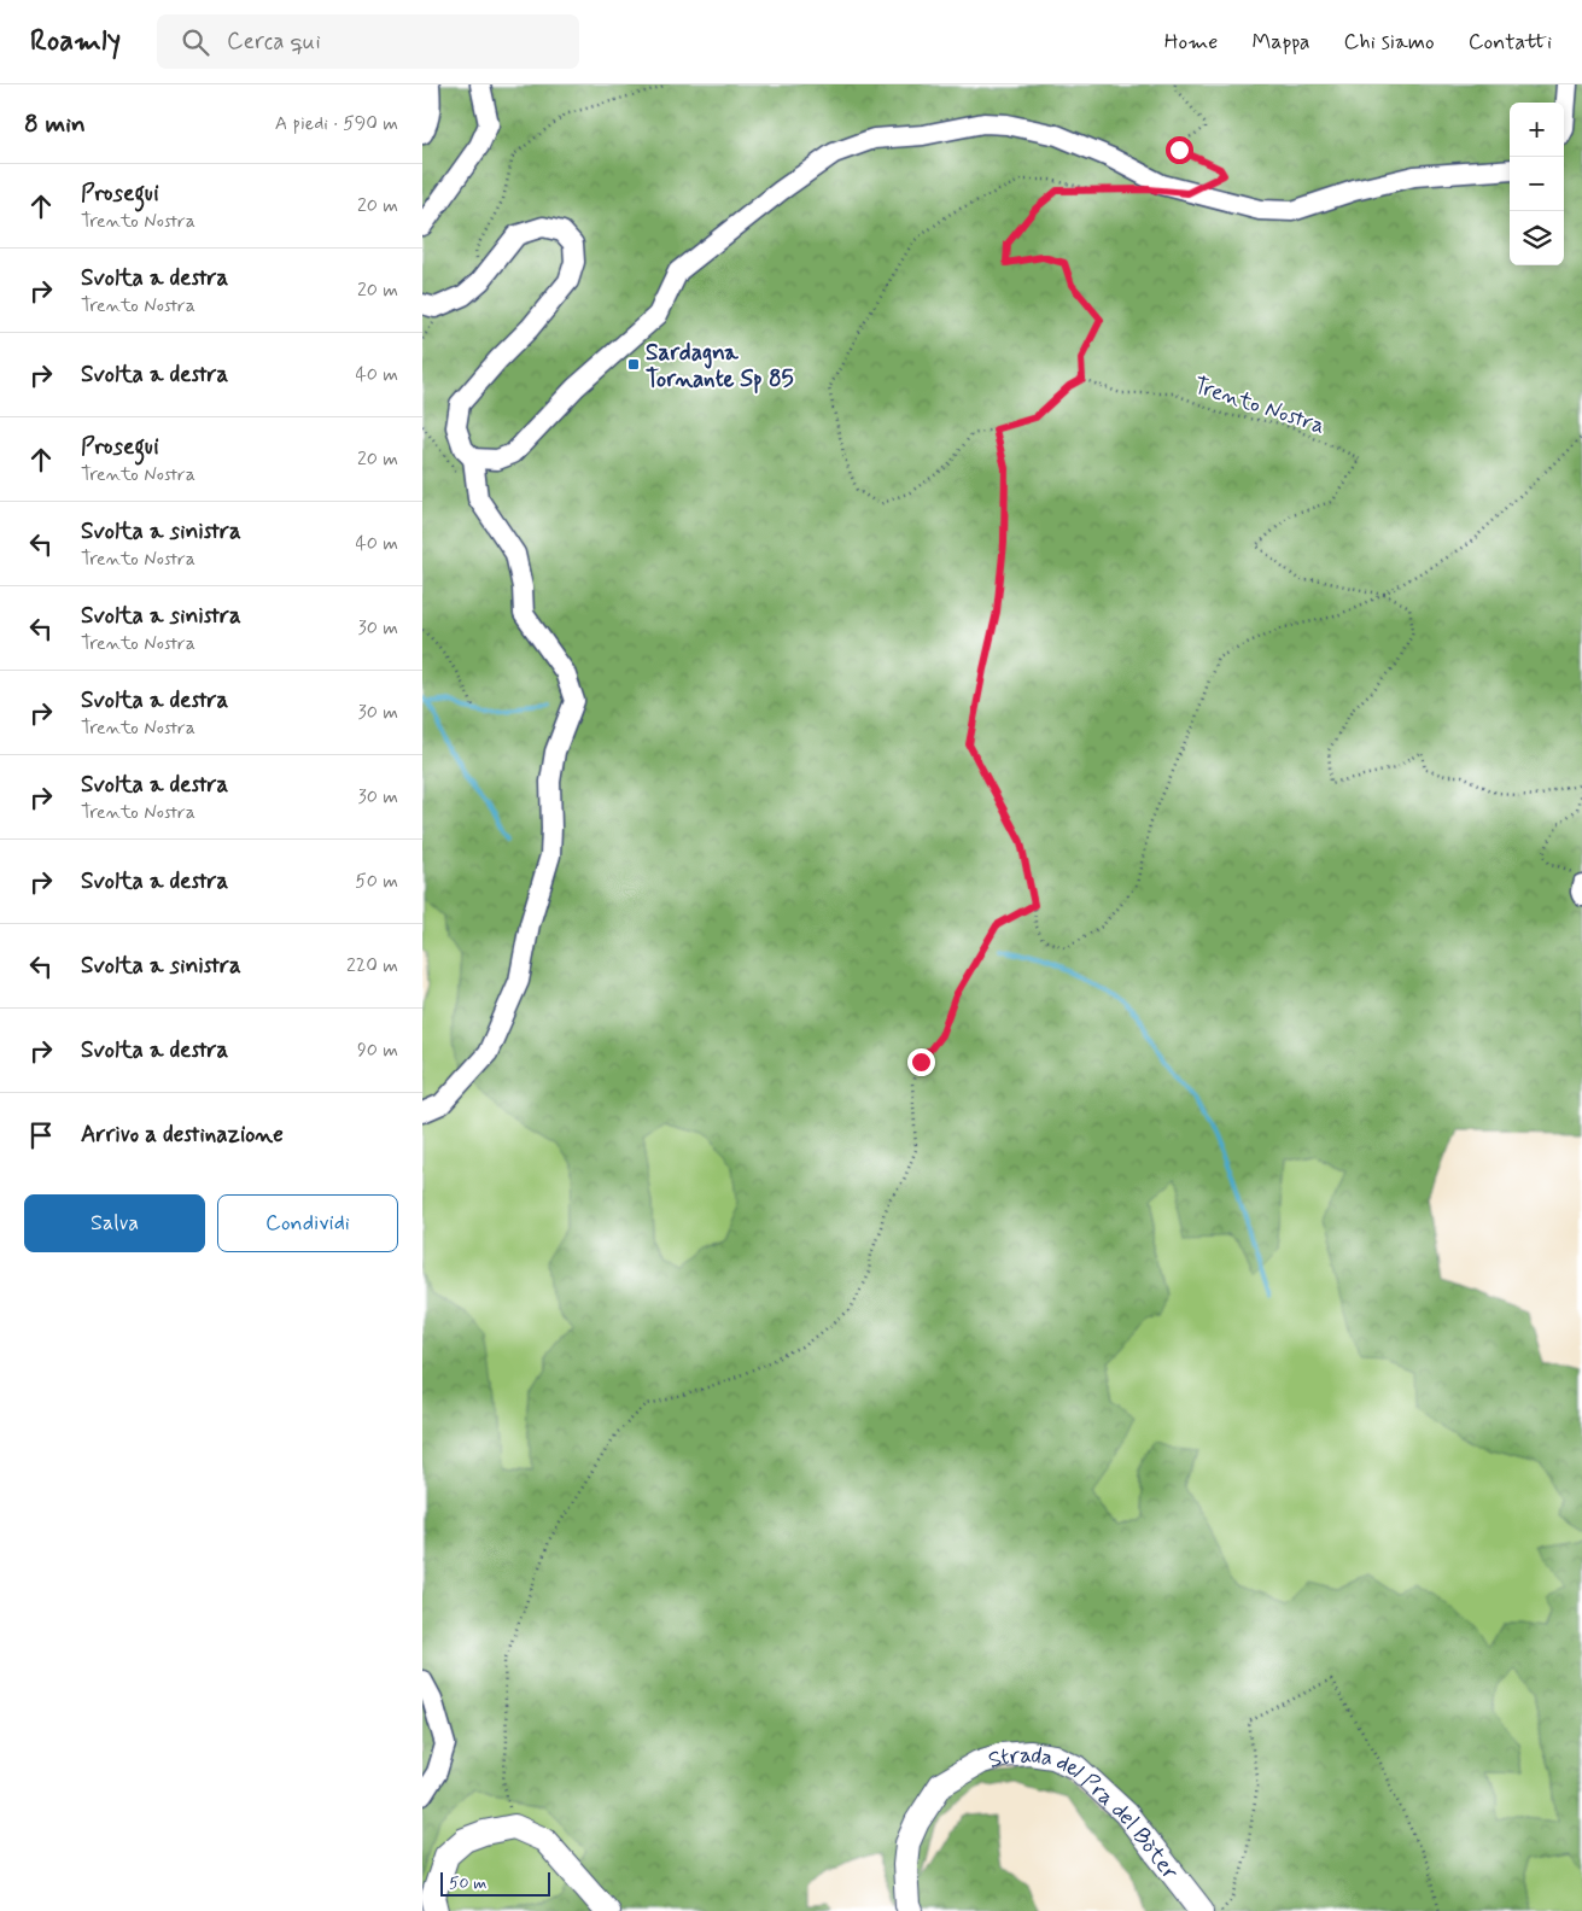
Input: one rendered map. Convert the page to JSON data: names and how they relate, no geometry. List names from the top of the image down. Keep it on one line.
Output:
{"streets":{"main road":["Strada del Pra del Bòter"],"path":["Trento Nostra"]},"places":{"transit":["Sardagna Tornante Sp 85"]},"scale_bar":"50 m","page":{"header":"Roamly","search":"Cerca qui","nav":["Home","Mappa","Chi siamo","Contatti"],"heading":["8 min","A piedi · 590 m"],"map_buttons":["+","−"],"list":[["Prosegui","Trento Nostra","20 m"],["Svolta a destra","Trento Nostra","20 m"],["Svolta a destra","40 m"],["Prosegui","Trento Nostra","20 m"],["Svolta a sinistra","Trento Nostra","40 m"],["Svolta a sinistra","Trento Nostra","30 m"],["Svolta a destra","Trento Nostra","30 m"],["Svolta a destra","Trento Nostra","30 m"],["Svolta a destra","50 m"],["Svolta a sinistra","220 m"],["Svolta a destra","90 m"],"Arrivo a destinazione"],"buttons":["Salva","Condividi"],"scale":"50 m"}}
